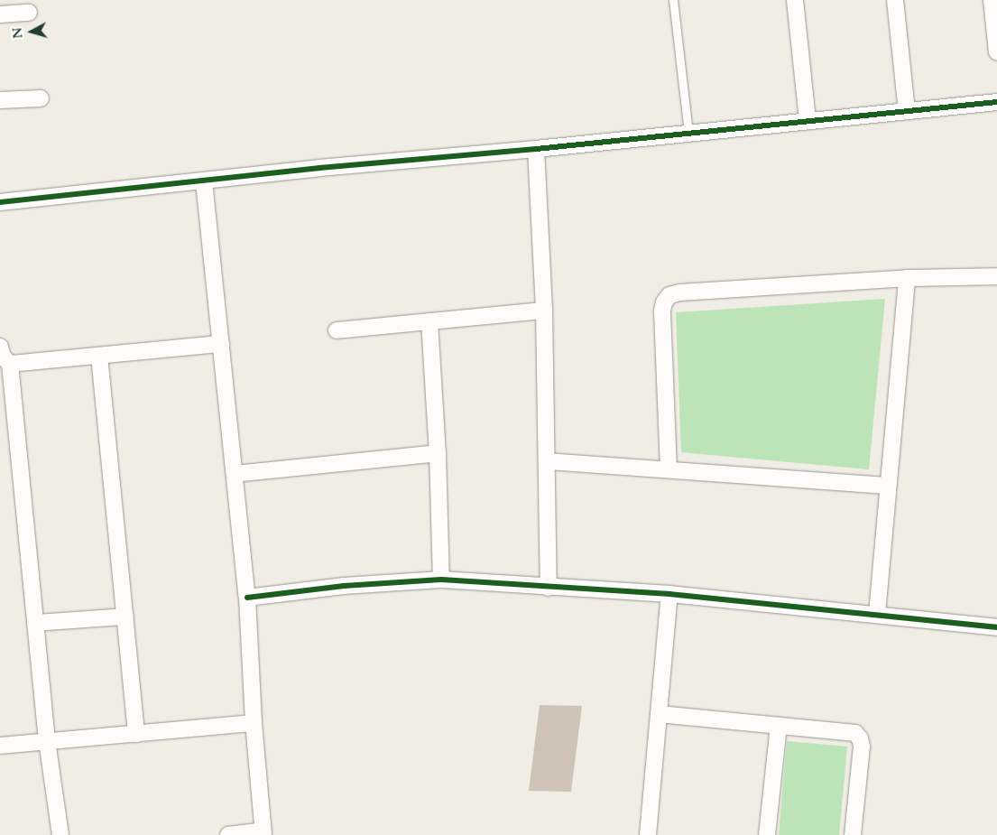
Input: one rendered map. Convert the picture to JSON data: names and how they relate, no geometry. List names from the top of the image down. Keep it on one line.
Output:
{"north":"left"}
